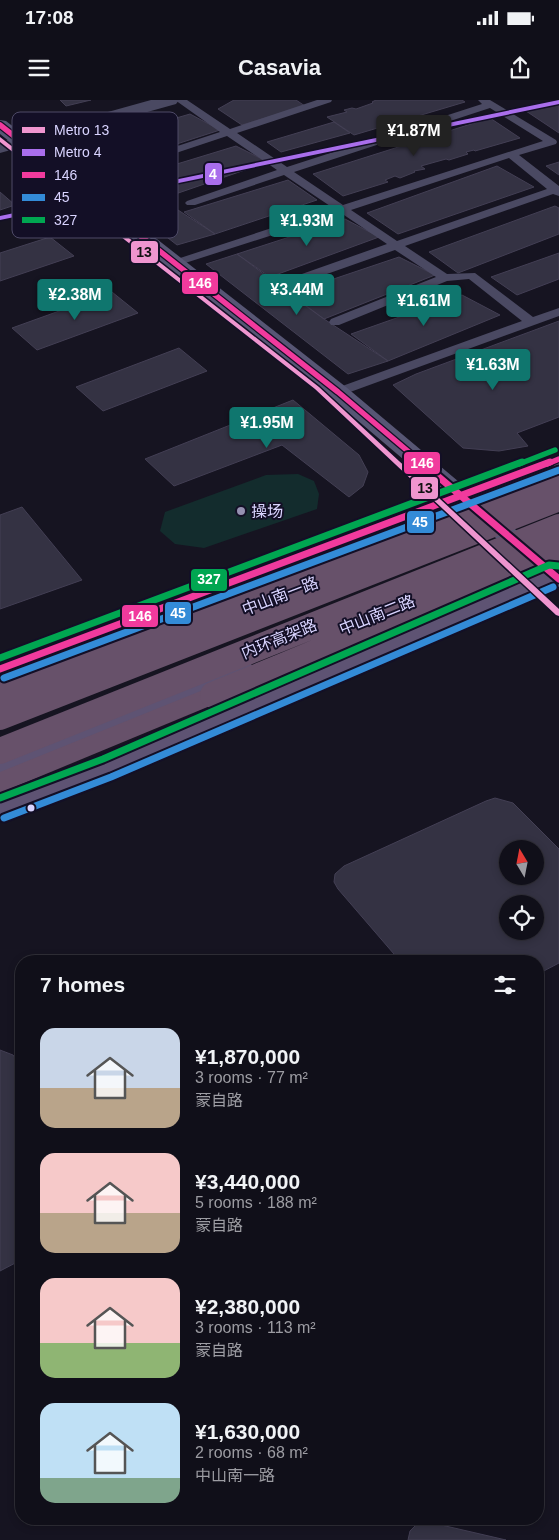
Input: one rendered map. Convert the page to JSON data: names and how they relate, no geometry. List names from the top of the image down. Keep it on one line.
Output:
{"streets":{"highway":["内环高架路"],"main road":["中山南一路","中山南二路"]},"places":["操场"],"lines":["metro line 4","transit line 146","metro line 13","transit line 327","transit line 45"],"legend":["Metro 13","Metro 4","146","45","327"],"north":"top","page":{"status":"17:08","header":"Casavia","price":["¥1.87M","¥1.93M","¥3.44M","¥2.38M","¥1.61M","¥1.63M","¥1.95M"],"heading":"7 homes","list":[{"name":"¥1,870,000","note":"3 rooms · 77 m² · 蒙自路"},{"name":"¥3,440,000","note":"5 rooms · 188 m² · 蒙自路"},{"name":"¥2,380,000","note":"3 rooms · 113 m² · 蒙自路"},{"name":"¥1,630,000","note":"2 rooms · 68 m² · 中山南一路"}]}}
